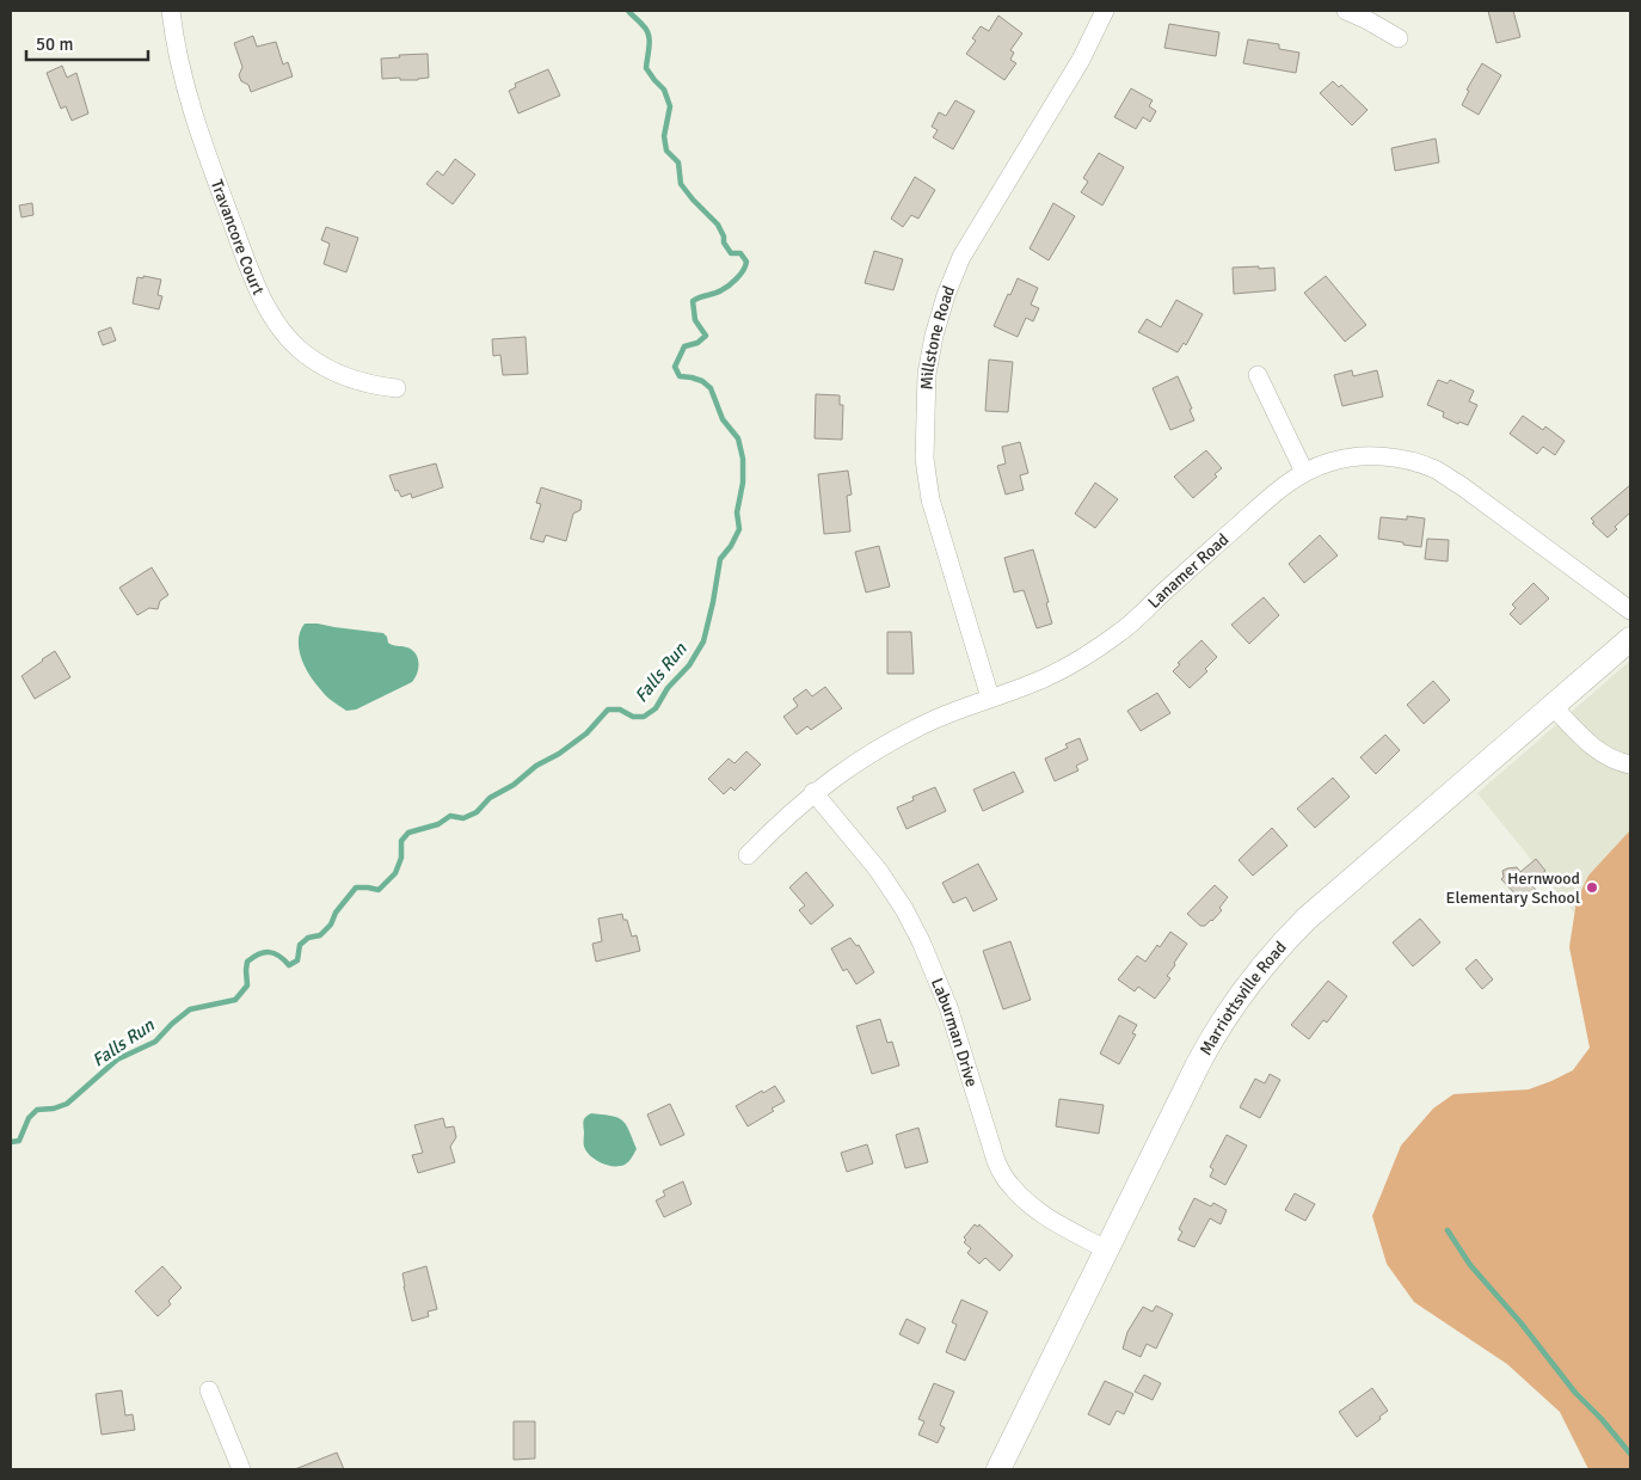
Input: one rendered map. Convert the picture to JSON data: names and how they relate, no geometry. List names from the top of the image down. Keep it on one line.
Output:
{"streets":{"main road":["Marriottsville Road"],"street":["Travancore Court","Millstone Road","Lanamer Road","Laburman Drive"]},"crossings":[["Millstone Road","Lanamer Road"],["Lanamer Road","Laburman Drive"],["Marriottsville Road","Laburman Drive"]],"water":["Falls Run"],"places":["Hernwood Elementary School"],"scale_bar":"50 m"}
